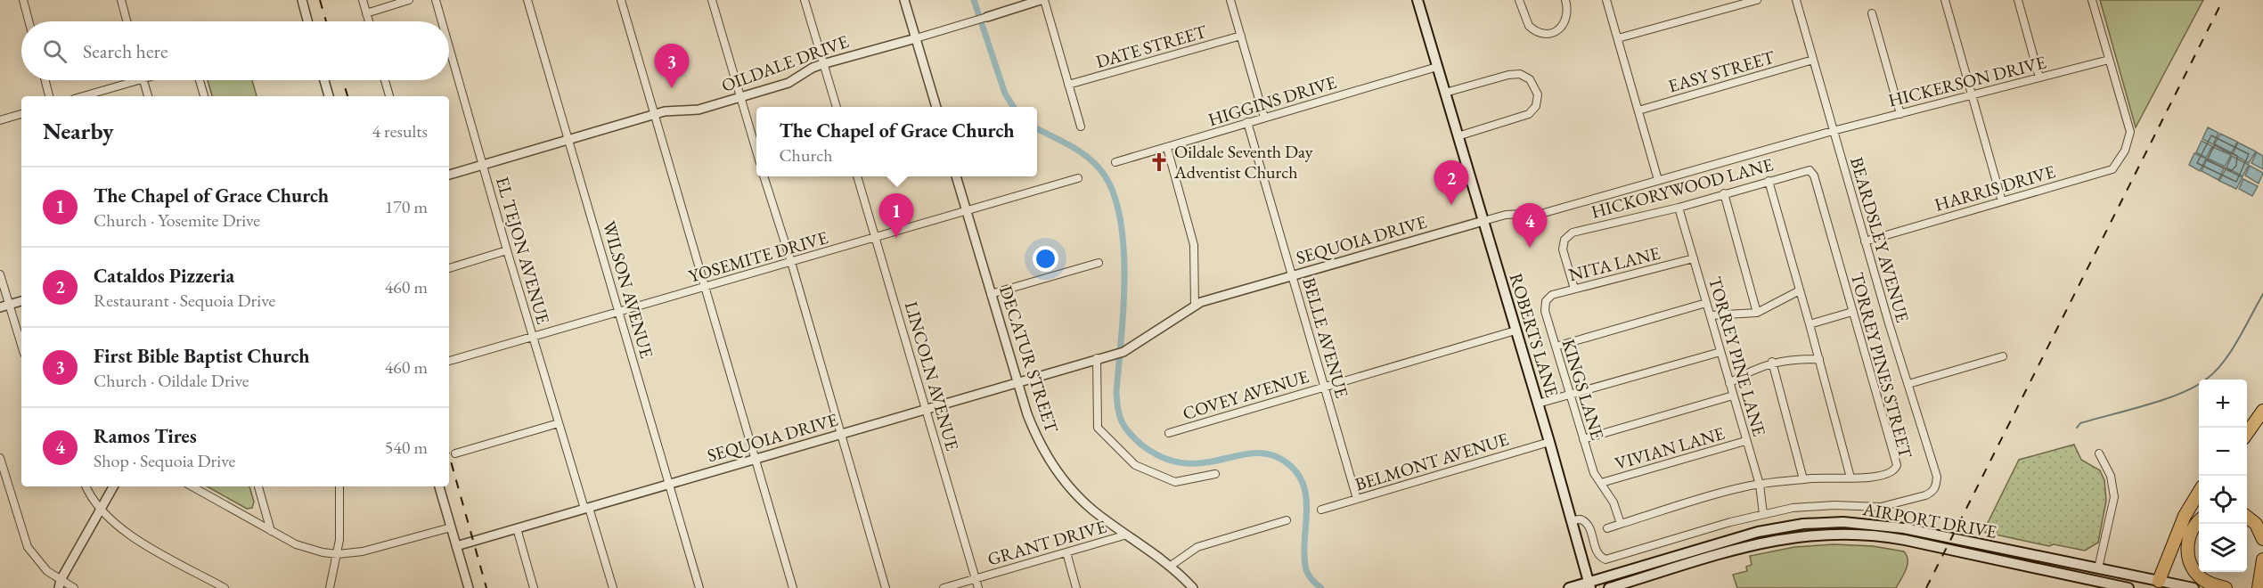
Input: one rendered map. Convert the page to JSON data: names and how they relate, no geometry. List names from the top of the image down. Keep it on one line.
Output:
{"streets":{"main road":["ROBERTS LANE","AIRPORT DRIVE"],"street":["DATE STREET","OILDALE DRIVE","EASY STREET","HICKERSON DRIVE","HIGGINS DRIVE","HICKORYWOOD LANE","HARRIS DRIVE","SEQUOIA DRIVE","BEARDSLEY AVENUE","EL TEJON AVENUE","YOSEMITE DRIVE","NITA LANE","WILSON AVENUE","BELLE AVENUE","TORREY PINE LANE","DECATUR STREET","TORREY PINES STREET","LINCOLN AVENUE","KINGS LANE","COVEY AVENUE","VIVIAN LANE","BELMONT AVENUE","GRANT DRIVE"]},"crossings":[["OILDALE DRIVE","EL TEJON AVENUE"],["OILDALE DRIVE","WILSON AVENUE"],["EASY STREET","BEARDSLEY AVENUE"],["HICKERSON DRIVE","HARRIS DRIVE"],["HICKERSON DRIVE","SEQUOIA DRIVE"],["HICKERSON DRIVE","BEARDSLEY AVENUE"],["HIGGINS DRIVE","ROBERTS LANE"],["HIGGINS DRIVE","BELLE AVENUE"],["HICKORYWOOD LANE","NITA LANE"],["HICKORYWOOD LANE","TORREY PINE LANE"],["HICKORYWOOD LANE","TORREY PINES STREET"],["HARRIS DRIVE","BEARDSLEY AVENUE"],["SEQUOIA DRIVE","BEARDSLEY AVENUE"],["SEQUOIA DRIVE","EL TEJON AVENUE"],["SEQUOIA DRIVE","WILSON AVENUE"],["SEQUOIA DRIVE","ROBERTS LANE"],["SEQUOIA DRIVE","BELLE AVENUE"],["SEQUOIA DRIVE","DECATUR STREET"],["SEQUOIA DRIVE","LINCOLN AVENUE"],["BEARDSLEY AVENUE","TORREY PINE LANE"],["EL TEJON AVENUE","YOSEMITE DRIVE"],["YOSEMITE DRIVE","WILSON AVENUE"],["YOSEMITE DRIVE","DECATUR STREET"],["YOSEMITE DRIVE","LINCOLN AVENUE"],["NITA LANE","TORREY PINE LANE"],["NITA LANE","KINGS LANE"],["ROBERTS LANE","COVEY AVENUE"],["ROBERTS LANE","BELMONT AVENUE"],["ROBERTS LANE","AIRPORT DRIVE"],["BELLE AVENUE","COVEY AVENUE"],["BELLE AVENUE","BELMONT AVENUE"],["TORREY PINE LANE","TORREY PINES STREET"],["TORREY PINE LANE","VIVIAN LANE"],["DECATUR STREET","GRANT DRIVE"],["LINCOLN AVENUE","GRANT DRIVE"],["KINGS LANE","VIVIAN LANE"]],"places":{"church":["Oildale Seventh Day Adventist Church"]},"page":{"search":"Search here","pins":["3","2","1","4"],"heading":["Nearby","4 results"],"popup":["The Chapel of Grace Church","Church"],"list":[{"mark":"1","name":"The Chapel of Grace Church","note":"Church · Yosemite Drive","value":"170 m"},{"mark":"2","name":"Cataldos Pizzeria","note":"Restaurant · Sequoia Drive","value":"460 m"},{"mark":"3","name":"First Bible Baptist Church","note":"Church · Oildale Drive","value":"460 m"},{"mark":"4","name":"Ramos Tires","note":"Shop · Sequoia Drive","value":"540 m"}],"map_buttons":["+","−"]}}
